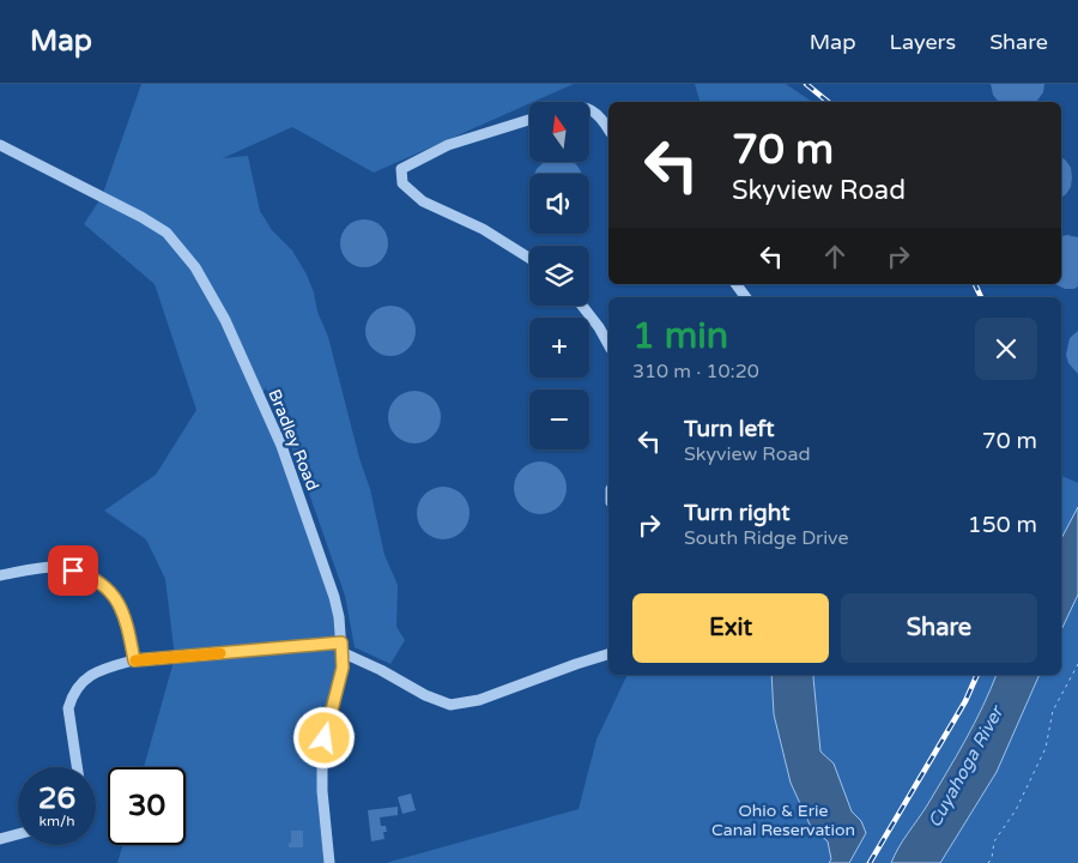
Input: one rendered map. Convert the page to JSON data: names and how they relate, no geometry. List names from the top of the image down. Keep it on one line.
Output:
{"streets":{"street":["Bradley Road"]},"water":["Cuyahoga River"],"parks":["Ohio & Erie Canal Reservation"],"north":"top","page":{"header":"Map","nav":["Map","Layers","Share"],"map_buttons":["+","−"],"turn":["70 m","Skyview Road"],"heading":["1 min","310 m · 10:20"],"list":[{"name":"Turn left","note":"Skyview Road","value":"70 m"},{"name":"Turn right","note":"South Ridge Drive","value":"150 m"}],"buttons":["Exit","Share"],"speed":"26 km/h","limit":"30"}}
